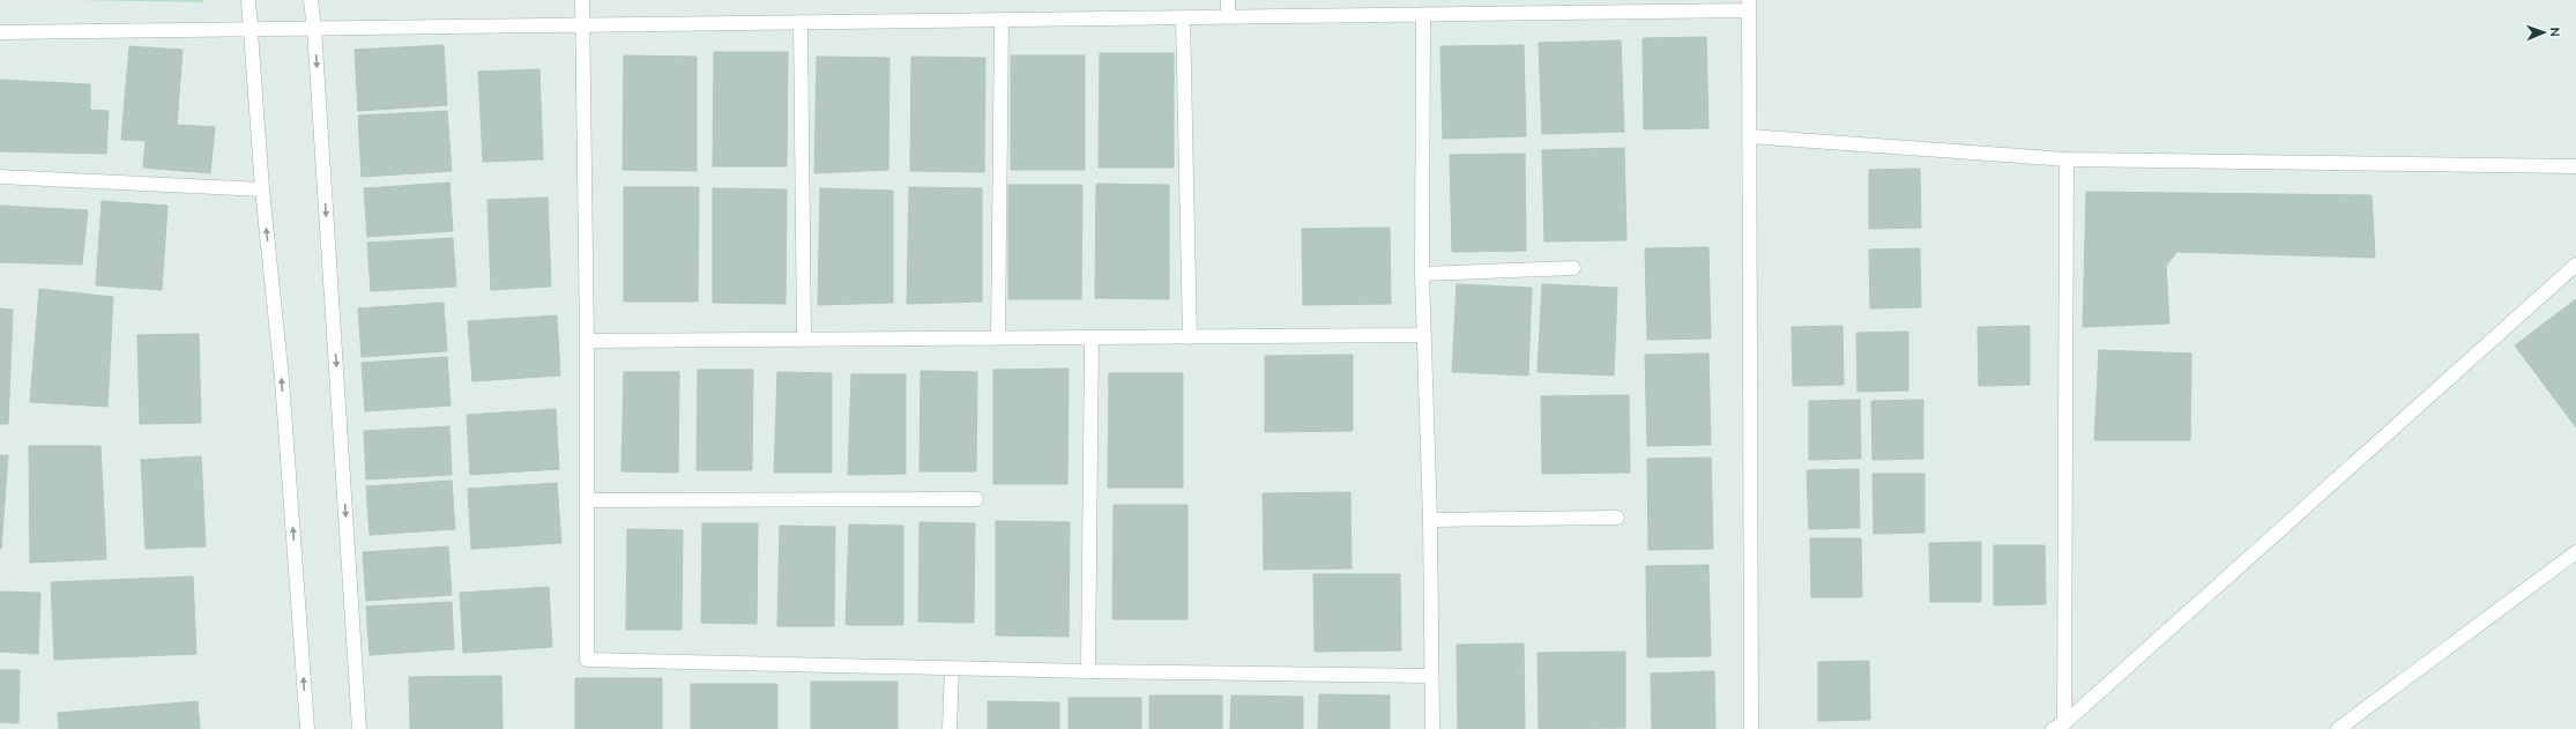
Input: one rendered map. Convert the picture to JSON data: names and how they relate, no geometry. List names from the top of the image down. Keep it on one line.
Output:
{"north":"right"}
